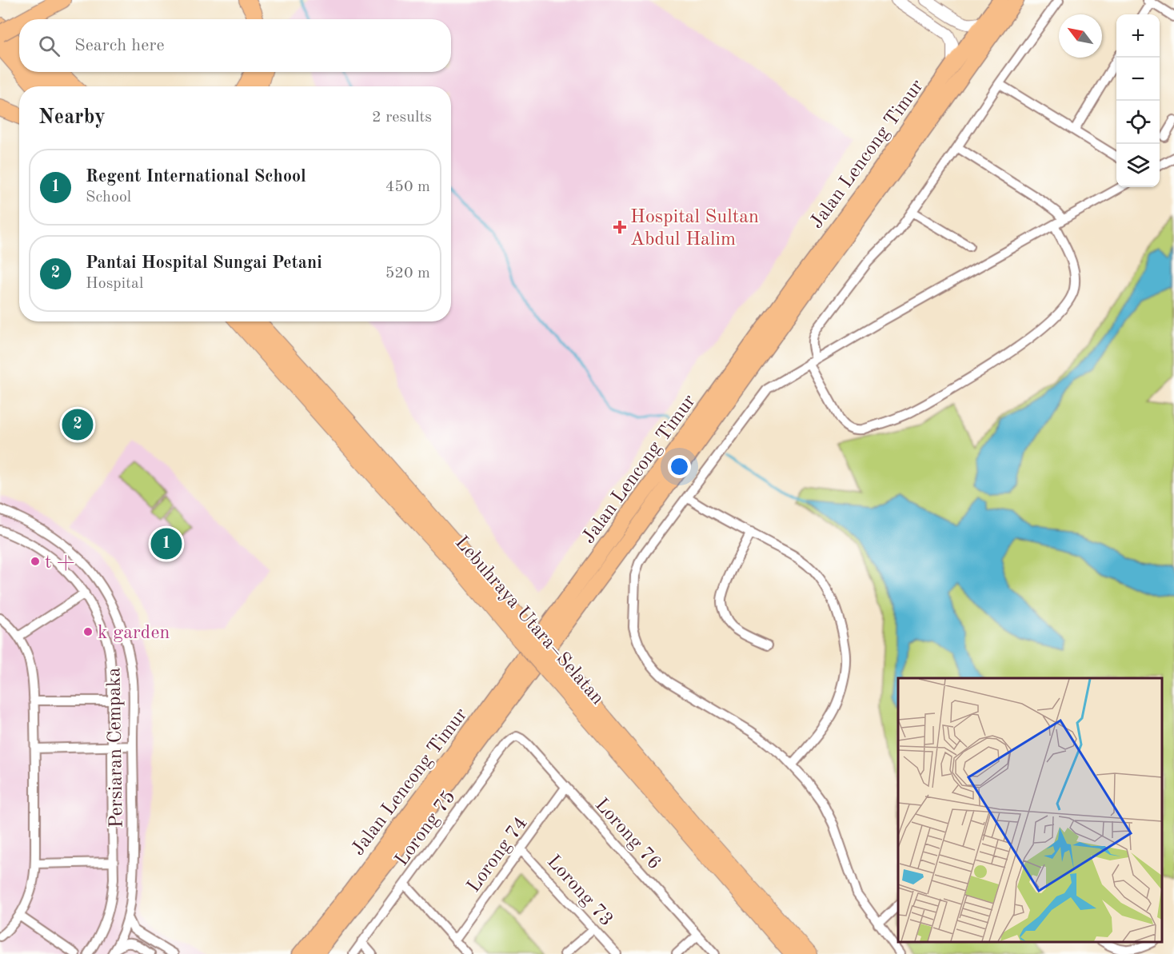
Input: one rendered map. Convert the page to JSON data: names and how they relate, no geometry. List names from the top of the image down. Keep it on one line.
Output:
{"streets":{"highway":["Jalan Lencong Timur","Lebuhraya Utara–Selatan"],"street":["Persiaran Cempaka","Lorong 75","Lorong 76","Lorong 74","Lorong 73"]},"crossings":[["Lorong 75","Lorong 76"],["Lorong 76","Lorong 74"],["Lorong 74","Lorong 73"]],"places":{"health":["Hospital Sultan Abdul Halim"],"other":["t +","k garden"]},"north":"top left","page":{"map_buttons":["+","−"],"search":"Search here","heading":["Nearby","2 results"],"list":[{"mark":"1","name":"Regent International School","note":"School","value":"450 m"},{"mark":"2","name":"Pantai Hospital Sungai Petani","note":"Hospital","value":"520 m"}],"pins":["2","1"]}}
